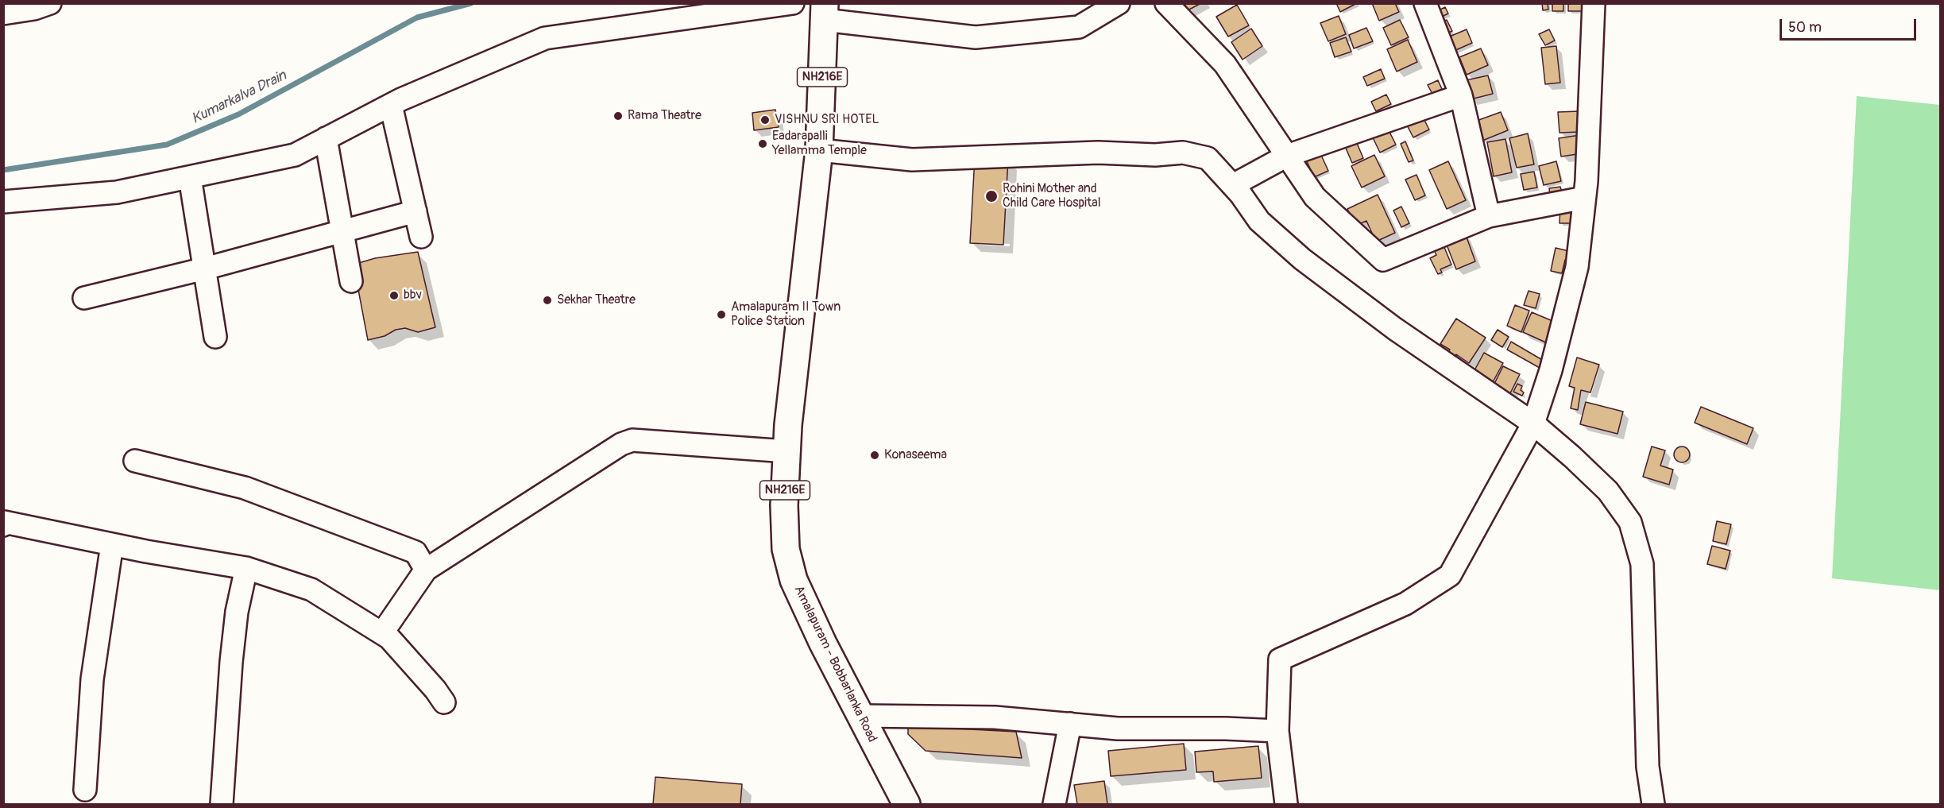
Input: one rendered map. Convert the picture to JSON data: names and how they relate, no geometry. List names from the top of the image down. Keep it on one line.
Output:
{"streets":{"highway":["NH216E","Amalapuram - Bobbarlanka Road"]},"water":["Kumarkalva Drain"],"places":["Rama Theatre","VISHNU SRI HOTEL","Eadarapalli Yellamma Temple","Rohini Mother and Child Care Hospital","bbv","Sekhar Theatre","Amalapuram II Town Police Station","Konaseema"],"scale_bar":"50 m"}
